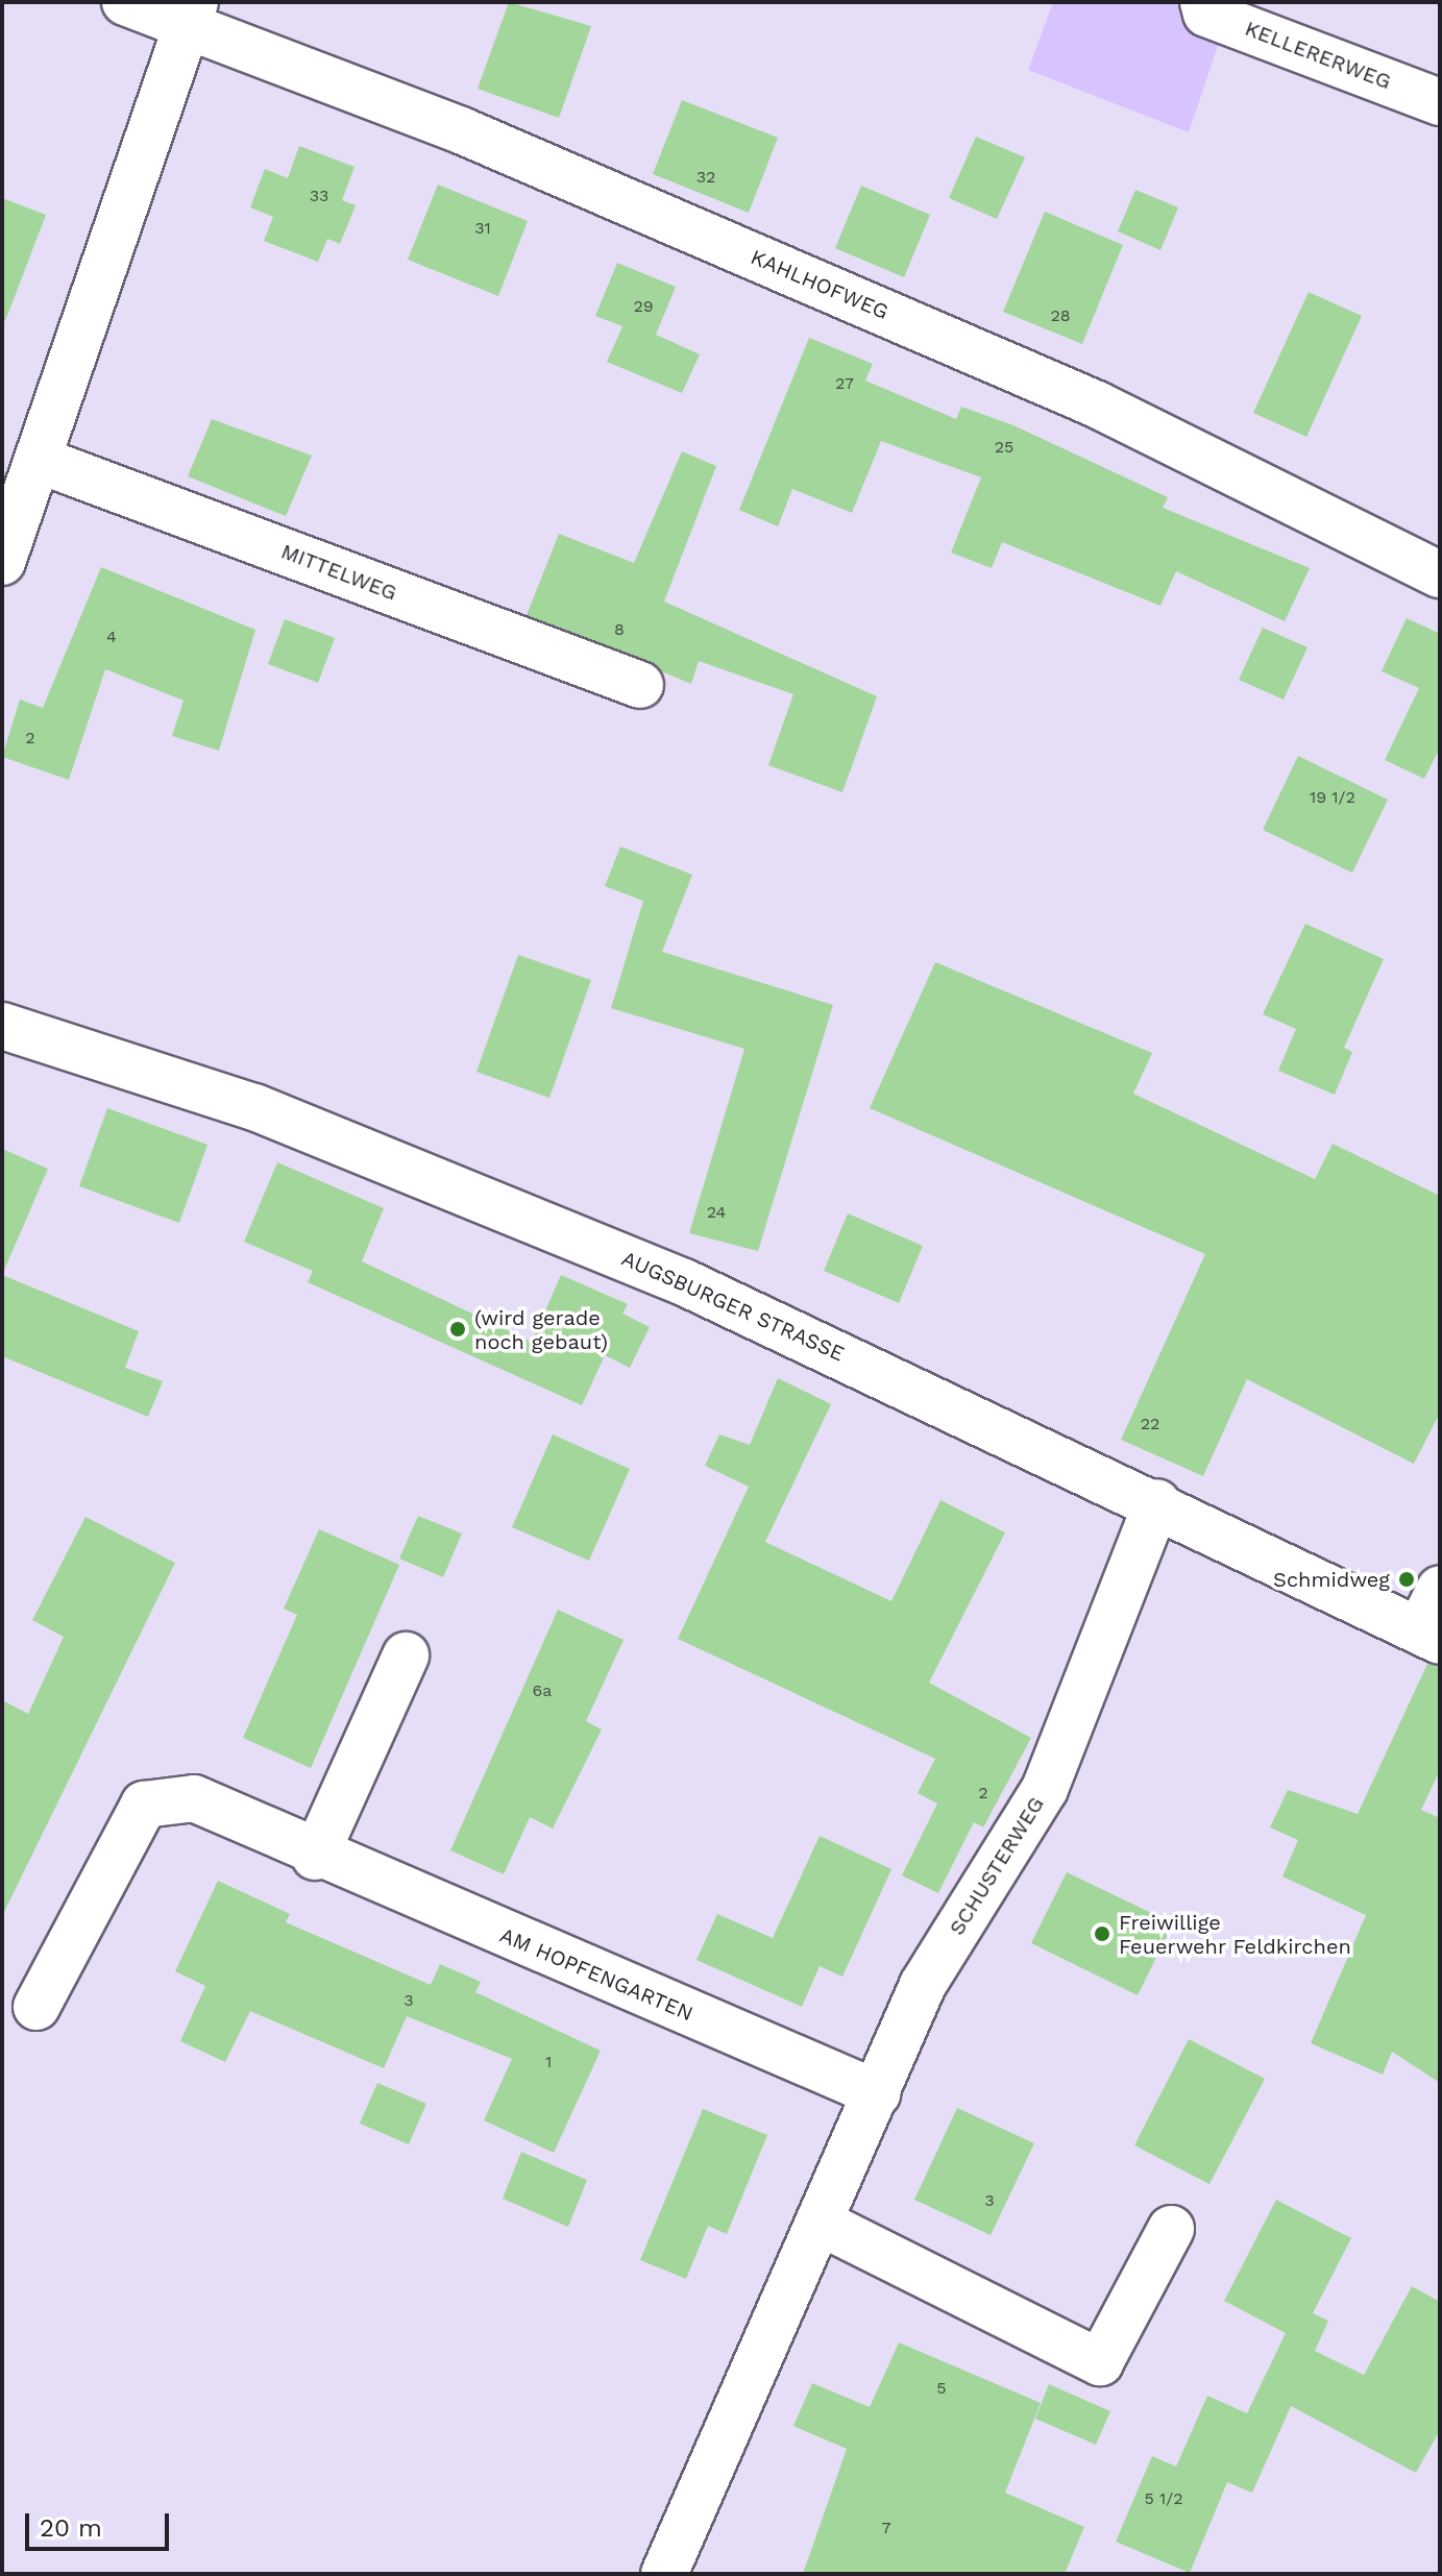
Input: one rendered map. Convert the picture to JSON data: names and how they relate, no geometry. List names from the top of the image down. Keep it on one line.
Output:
{"streets":{"street":["KELLERERWEG","KAHLHOFWEG","MITTELWEG","AUGSBURGER STRASSE","SCHUSTERWEG","AM HOPFENGARTEN"]},"crossings":[["AUGSBURGER STRASSE","SCHUSTERWEG"],["SCHUSTERWEG","AM HOPFENGARTEN"]],"places":["(wird gerade noch gebaut)","Schmidweg","Freiwillige Feuerwehr Feldkirchen"],"house_numbers":["32","33","31","29","28","27","25","8","4","2","19 1/2","24","22","6a","2","3","1","3","5","5 1/2","7"],"scale_bar":"20 m"}
